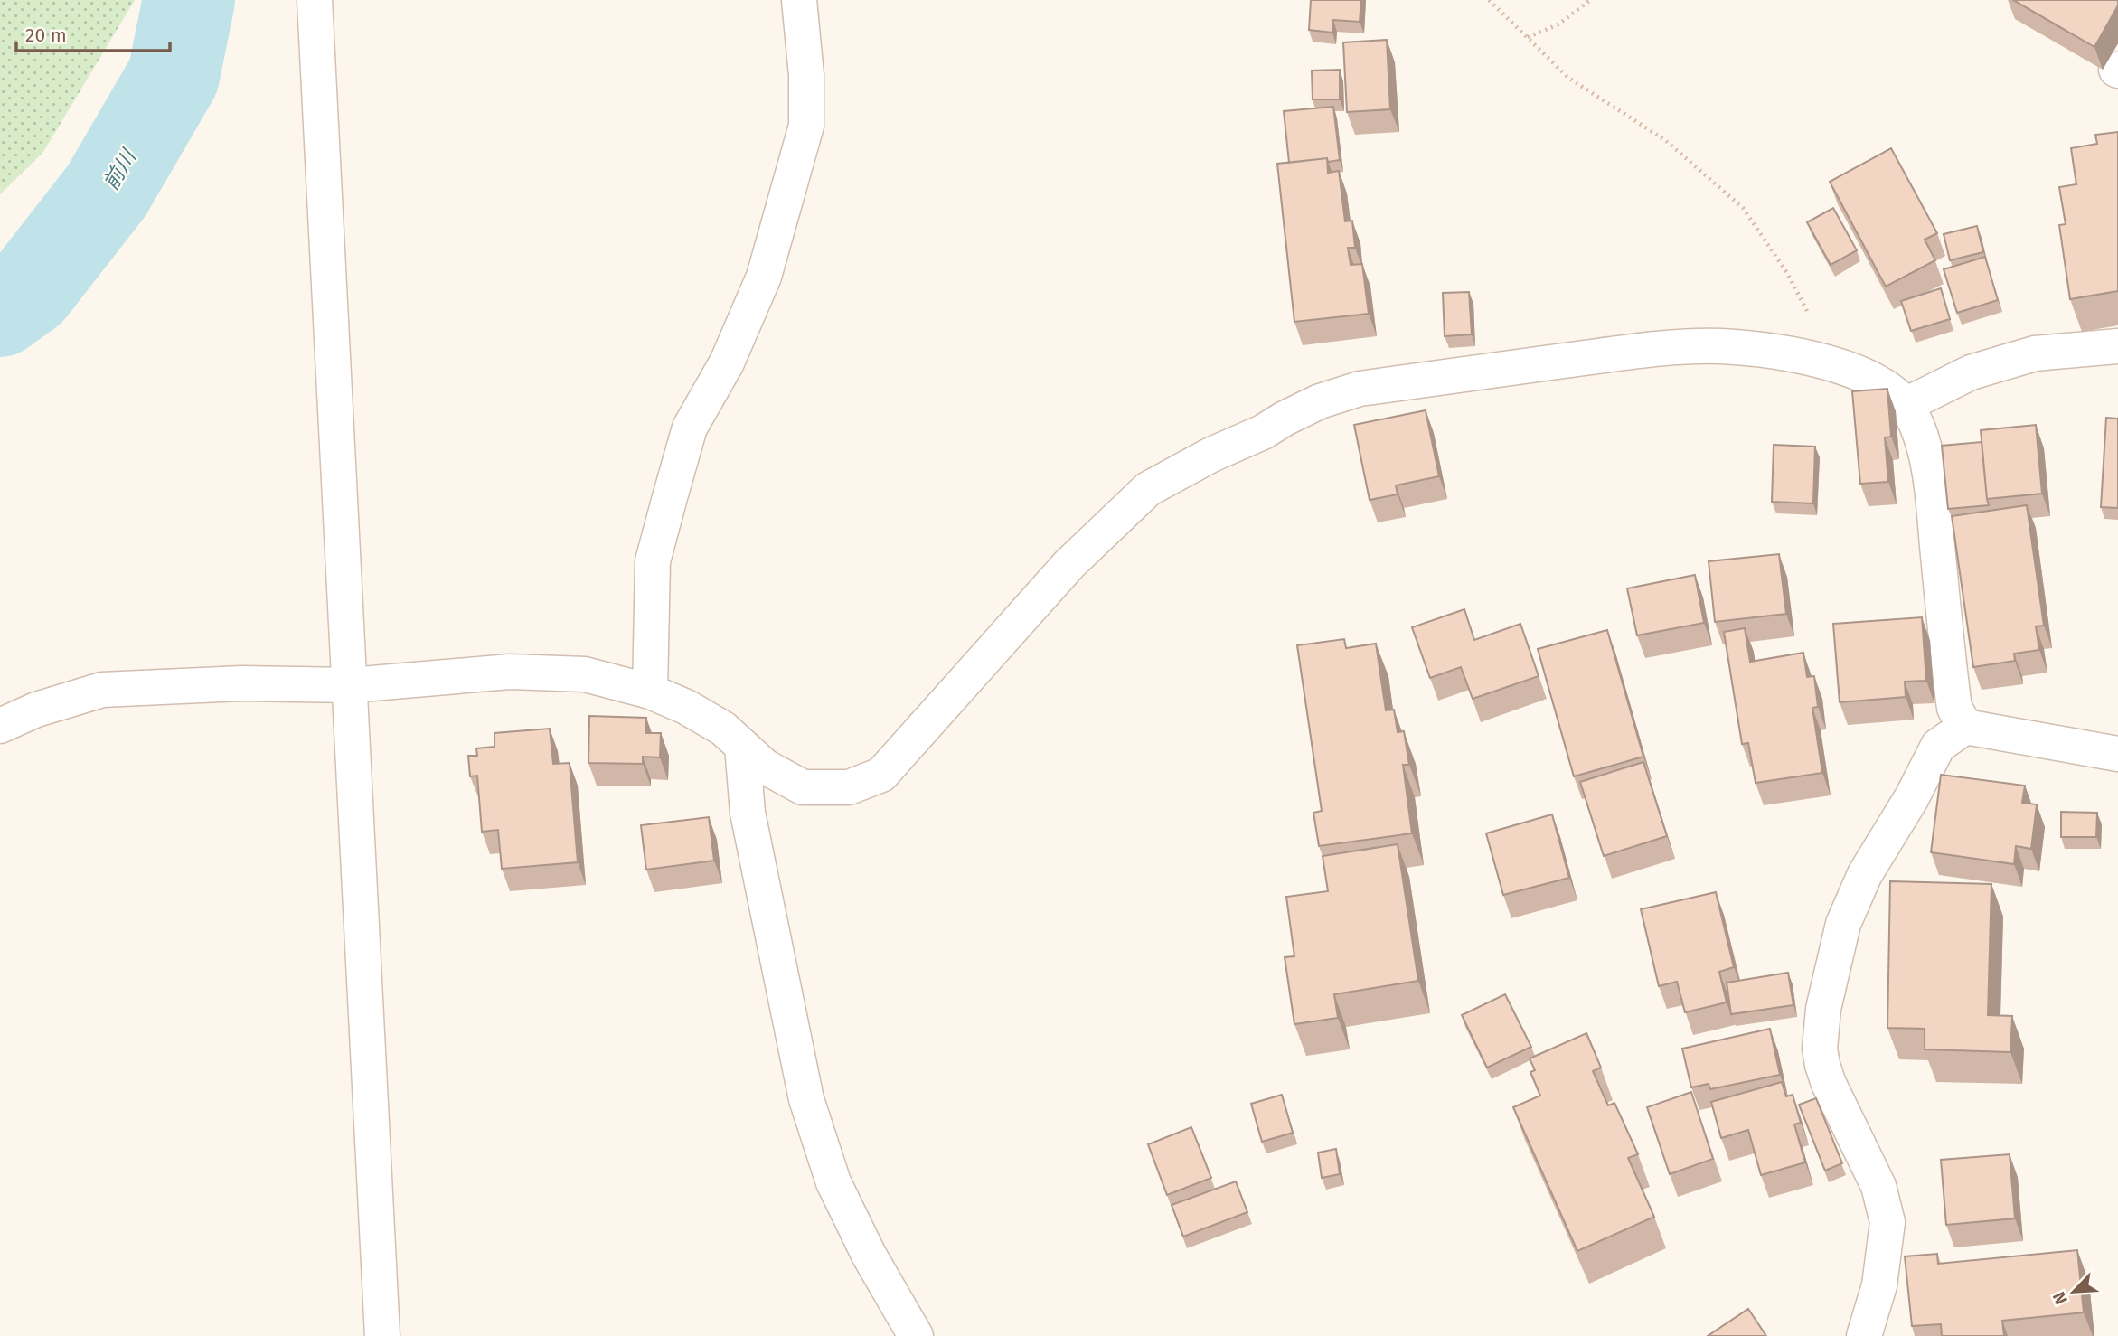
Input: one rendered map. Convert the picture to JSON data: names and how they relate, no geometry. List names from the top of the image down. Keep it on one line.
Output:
{"water":["前川"],"scale_bar":"20 m","north":"bottom left"}
